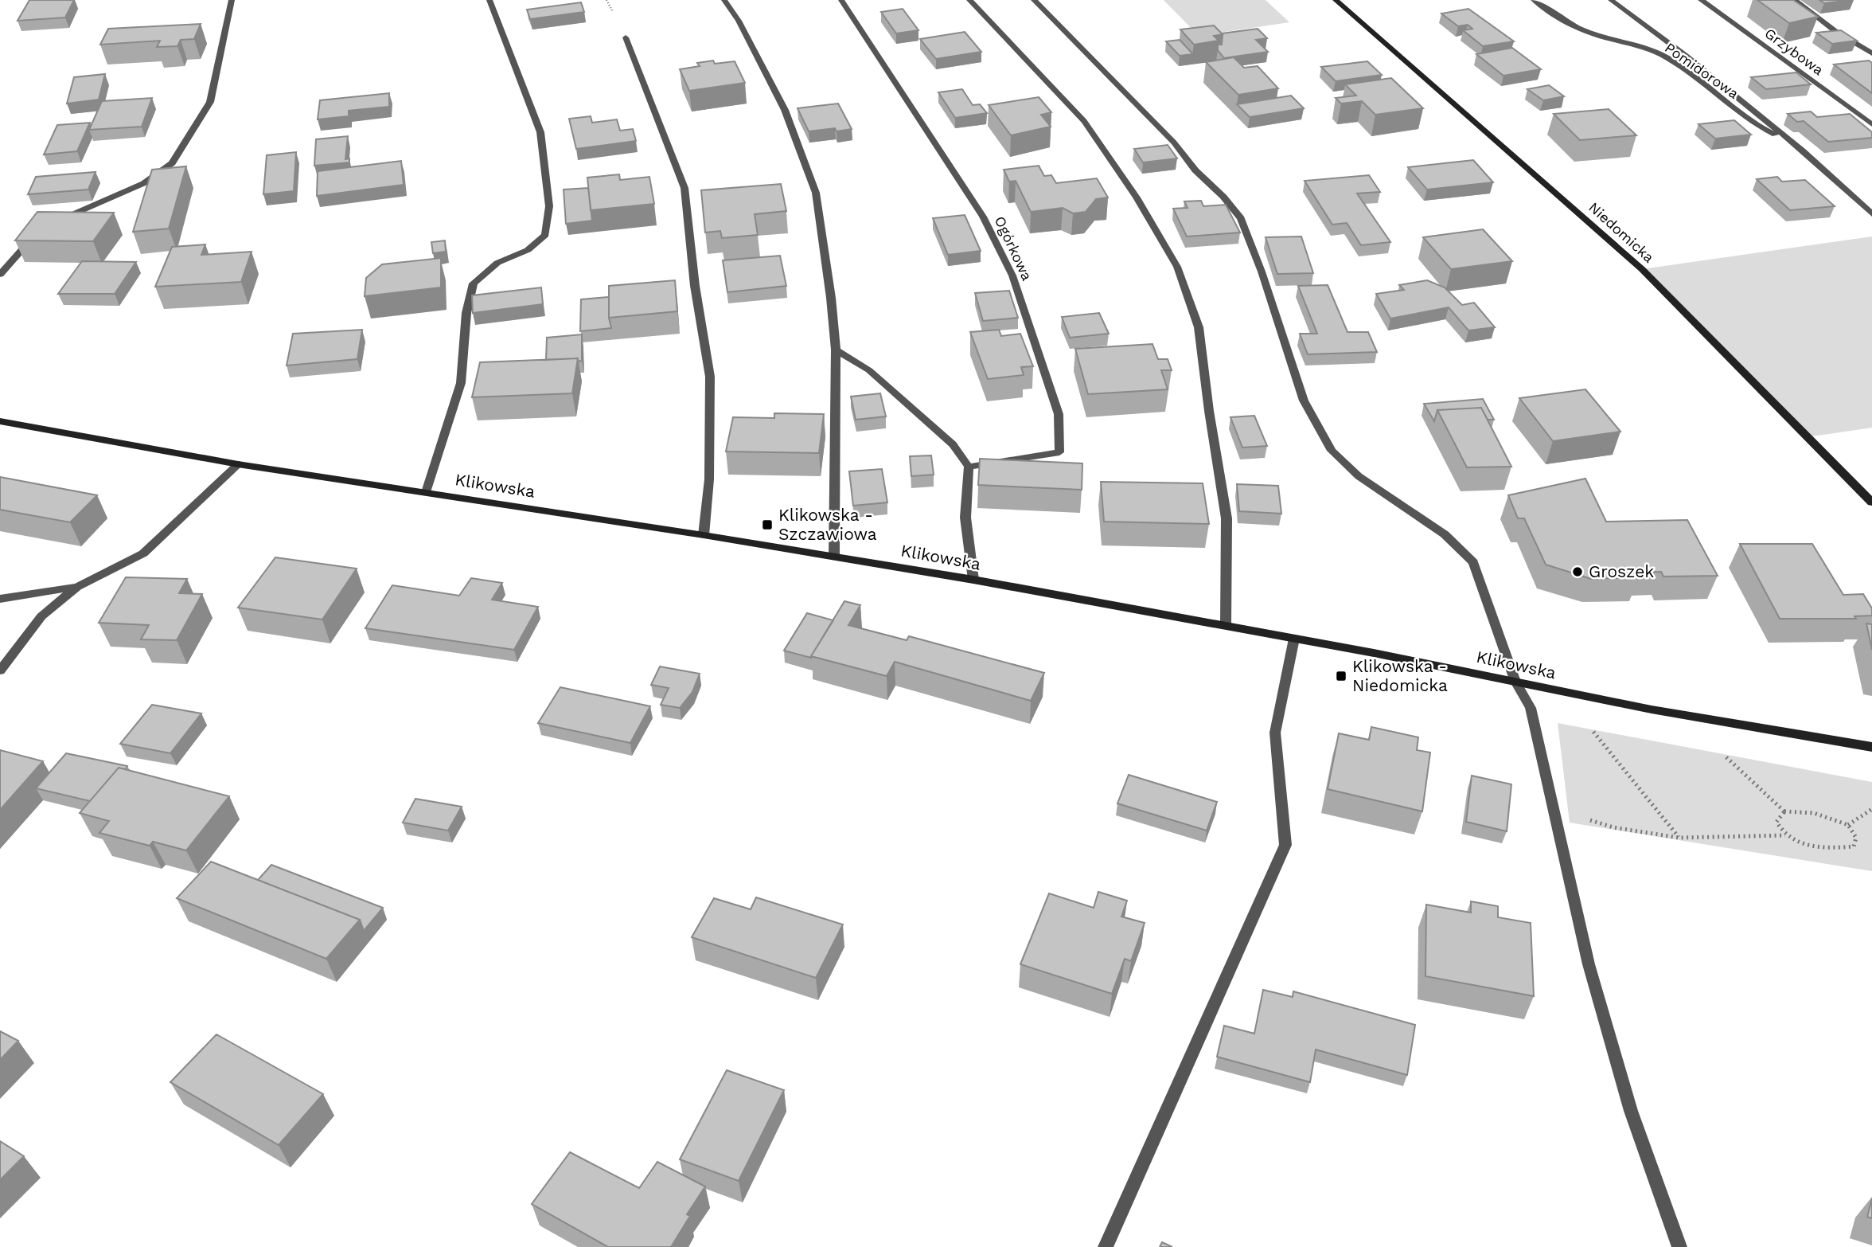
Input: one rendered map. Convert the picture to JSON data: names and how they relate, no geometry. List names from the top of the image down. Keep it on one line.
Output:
{"streets":{"street":["Grzybowa","Pomidorowa","Niedomicka","Ogórkowa","Klikowska"]},"places":{"transit":["Klikowska - Szczawiowa","Klikowska - Niedomicka"],"other":["Groszek"]}}
